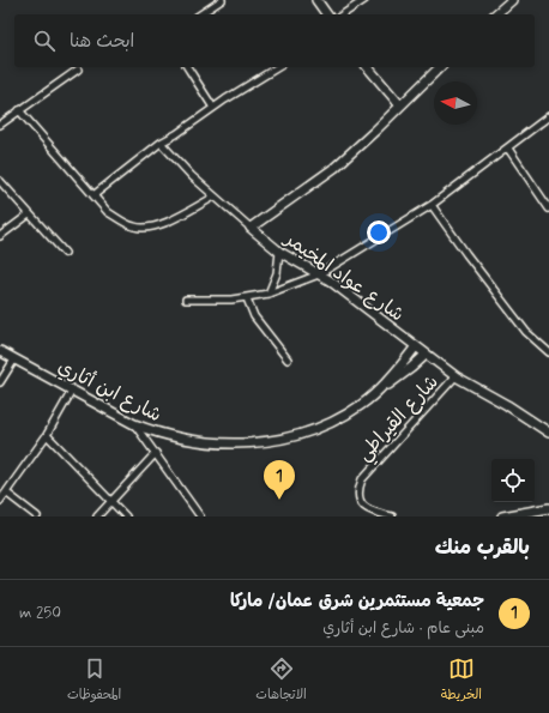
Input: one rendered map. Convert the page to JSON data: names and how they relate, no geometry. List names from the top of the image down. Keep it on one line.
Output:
{"streets":{"street":["شارع عواد المخيمر","شارع ابن أثاري","شارع القيراطي"]},"crossings":[["شارع عواد المخيمر","شارع ابن أثاري"],["شارع عواد المخيمر","شارع القيراطي"]],"north":"left","page":{"search":"ابحث هنا","pins":"1","heading":"بالقرب منك","list":[{"mark":"1","name":"جمعية مستثمرين شرق عمان/ ماركا","note":"مبنى عام · شارع ابن أثاري","value":"250 m"}],"nav":["الخريطة","الاتجاهات","المحفوظات"]}}
